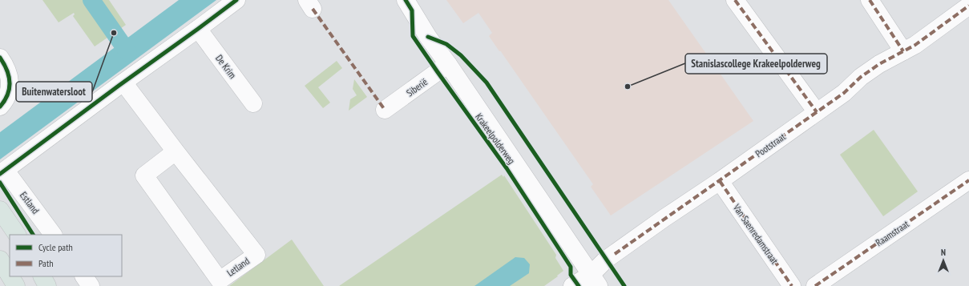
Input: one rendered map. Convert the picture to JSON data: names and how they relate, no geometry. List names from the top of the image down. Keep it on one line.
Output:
{"streets":{"street":["De Krim","Siberië","Krakeelpolderweg","Pootstraat","Estland","Raamstraat","Van Saenredamstraat","Letland"]},"crossings":[["Siberië","Krakeelpolderweg"],["Krakeelpolderweg","Pootstraat"],["Pootstraat","Van Saenredamstraat"]],"places":["Buitenwatersloot","Stanislascollege Krakeelpolderweg"],"legend":["Cycle path","Path"],"north":"top"}
